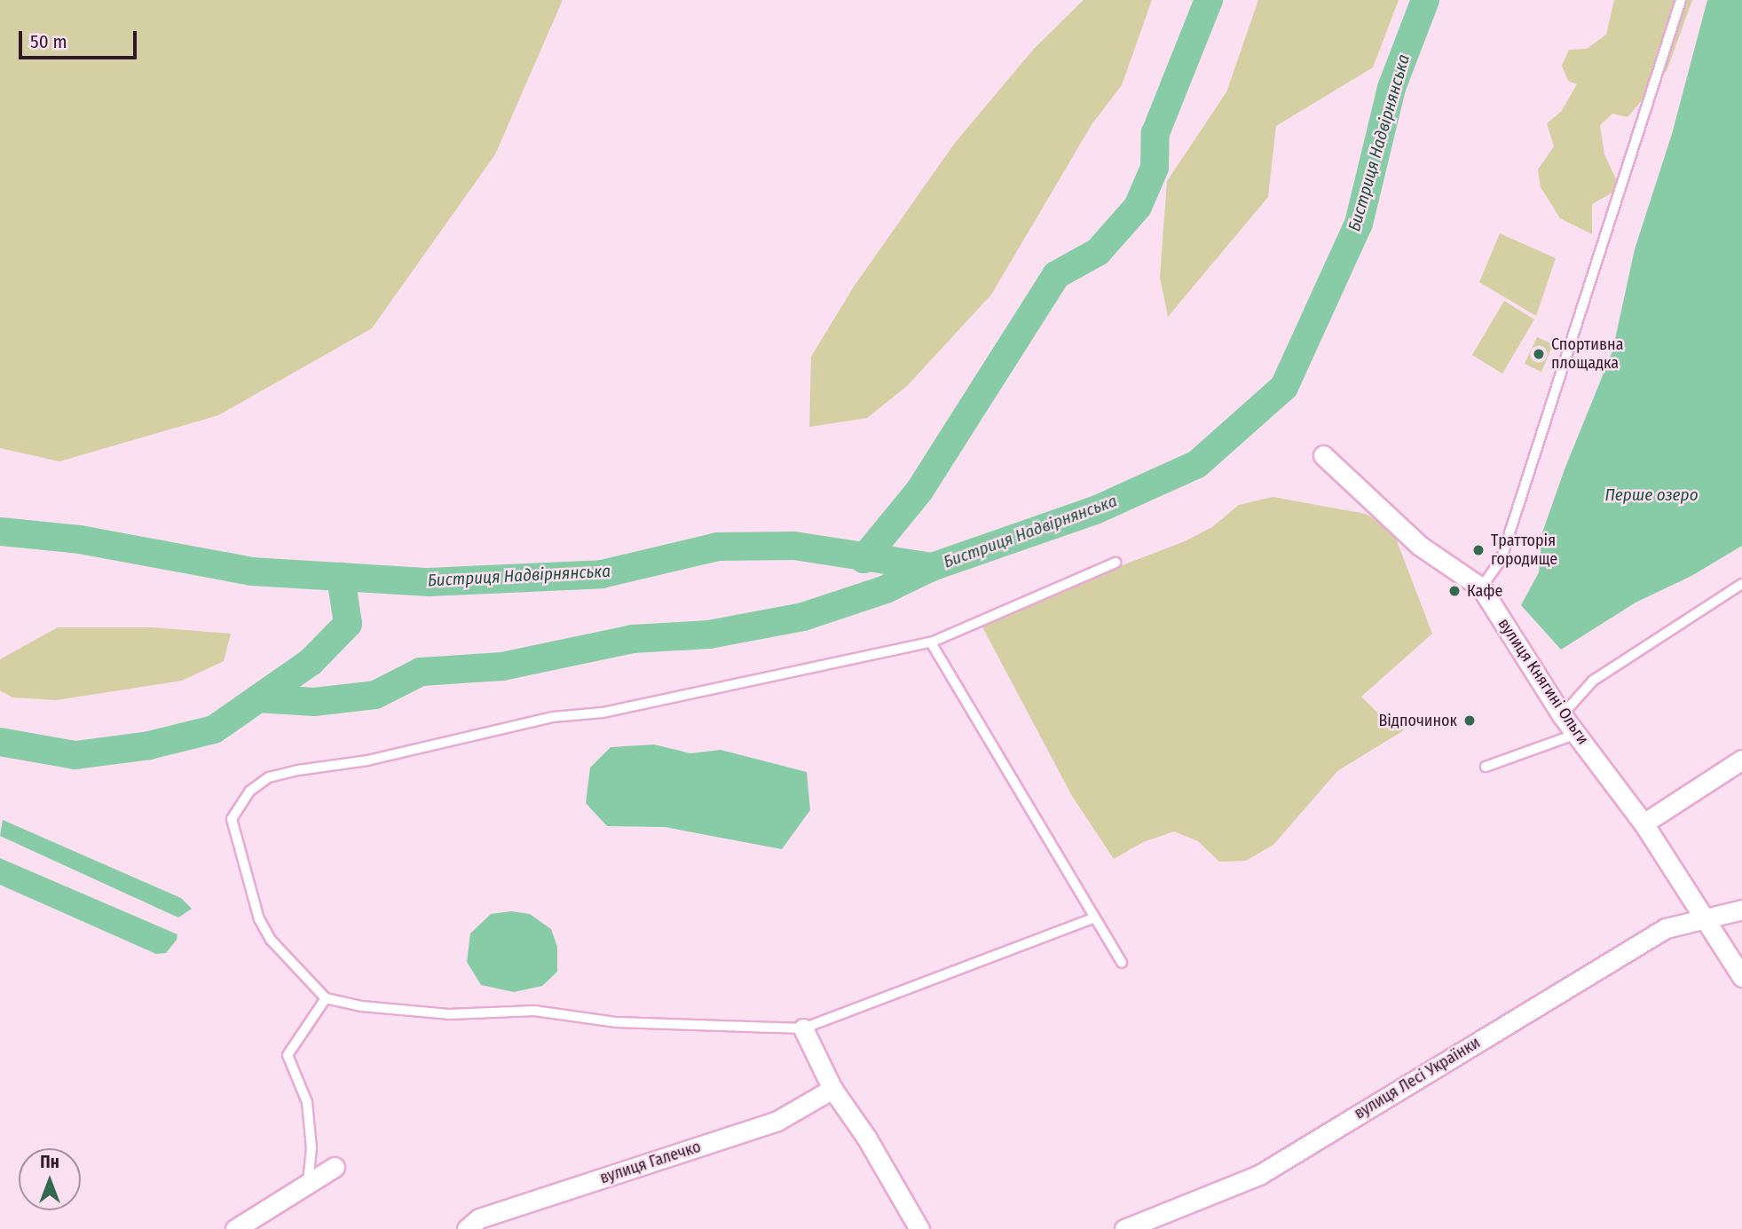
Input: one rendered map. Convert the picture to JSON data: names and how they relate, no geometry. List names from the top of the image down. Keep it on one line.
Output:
{"streets":{"street":["вулиця Княгині Ольги","вулиця Лесі Українки","вулиця Галечко"]},"crossings":[["вулиця Княгині Ольги","вулиця Лесі Українки"]],"water":["Бистриця Надвірнянська","Перше озеро"],"places":["Спортивна площадка","Тратторія городище","Кафе","Відпочинок"],"scale_bar":"50 m","north":"top"}
